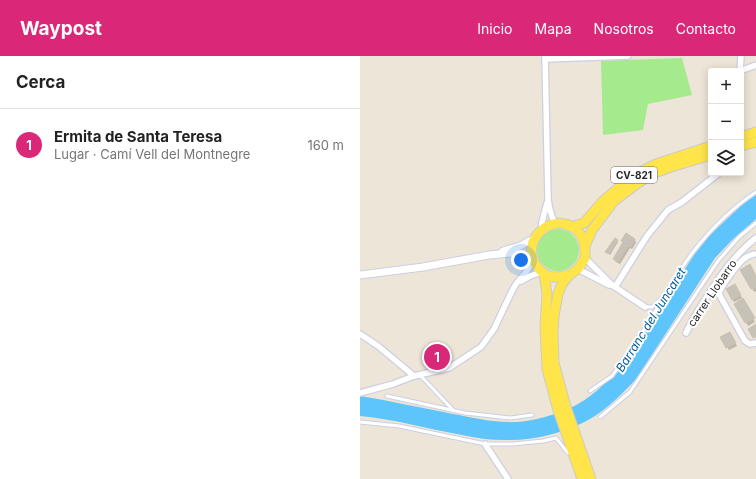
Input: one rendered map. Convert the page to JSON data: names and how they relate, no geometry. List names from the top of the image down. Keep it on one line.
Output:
{"streets":{"main road":["CV-821"],"street":["carrer Llobarro"]},"water":["Barranc del Juncaret"],"page":{"header":"Waypost","nav":["Inicio","Mapa","Nosotros","Contacto"],"heading":"Cerca","map_buttons":["+","−"],"list":[{"mark":"1","name":"Ermita de Santa Teresa","note":"Lugar · Camí Vell del Montnegre","value":"160 m"}],"pins":"1"}}
